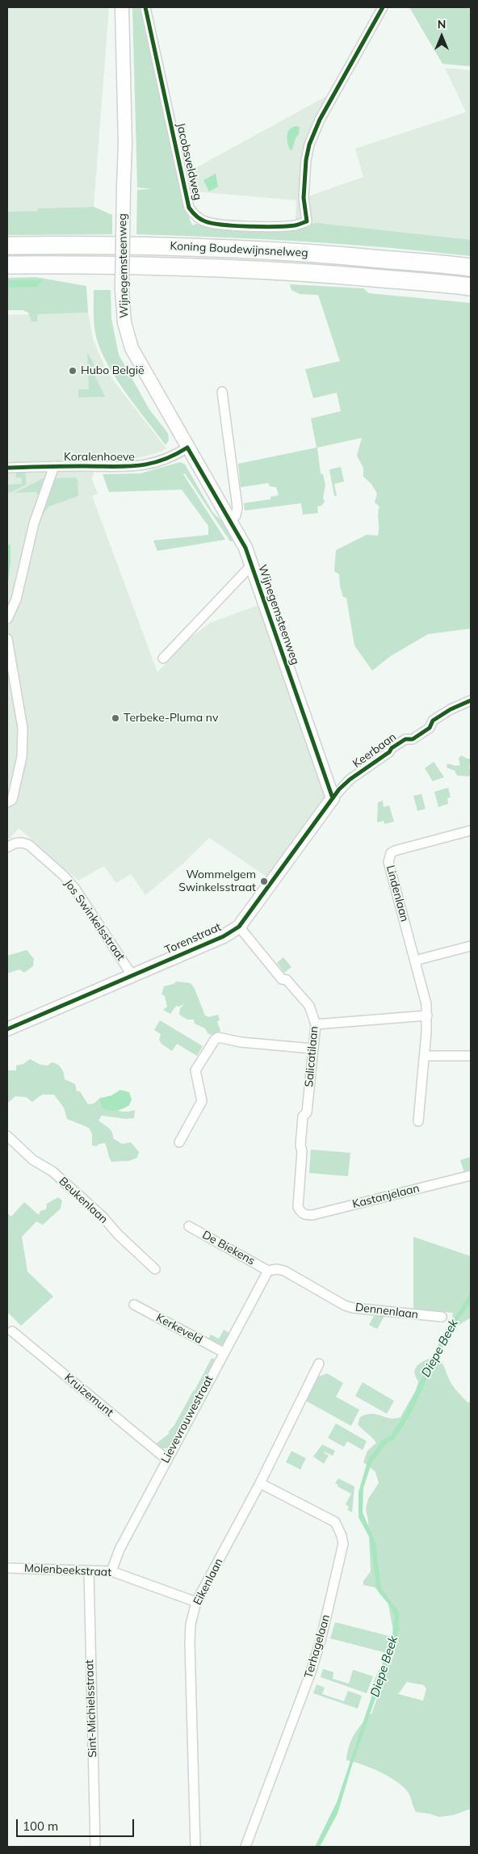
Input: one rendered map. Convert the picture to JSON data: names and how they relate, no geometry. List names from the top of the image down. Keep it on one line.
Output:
{"streets":{"highway":["Koning Boudewijnsnelweg"],"street":["Jacobsveldweg","Wijnegemsteenweg","Koralenhoeve","Keerbaan","Lindenlaan","Jos Swinkelsstraat","Torenstraat","Salicatilaan","Kastanjelaan","Beukenlaan","De Biekens","Dennenlaan","Kerkeveld","Kruizemunt","Lievevrouwestraat","Molenbeekstraat","Eikenlaan","Terhagelaan","Sint-Michielsstraat"]},"crossings":[["Wijnegemsteenweg","Koralenhoeve"],["Wijnegemsteenweg","Keerbaan"],["Wijnegemsteenweg","Torenstraat"],["Keerbaan","Torenstraat"],["Jos Swinkelsstraat","Torenstraat"],["Torenstraat","Salicatilaan"],["Salicatilaan","Kastanjelaan"],["De Biekens","Dennenlaan"],["De Biekens","Lievevrouwestraat"],["Dennenlaan","Lievevrouwestraat"],["Kerkeveld","Lievevrouwestraat"],["Kruizemunt","Lievevrouwestraat"],["Lievevrouwestraat","Molenbeekstraat"],["Molenbeekstraat","Eikenlaan"],["Molenbeekstraat","Sint-Michielsstraat"],["Eikenlaan","Terhagelaan"]],"water":["Diepe Beek"],"places":["Hubo België","Terbeke-Pluma nv","Wommelgem Swinkelsstraat"],"scale_bar":"100 m","north":"top"}
